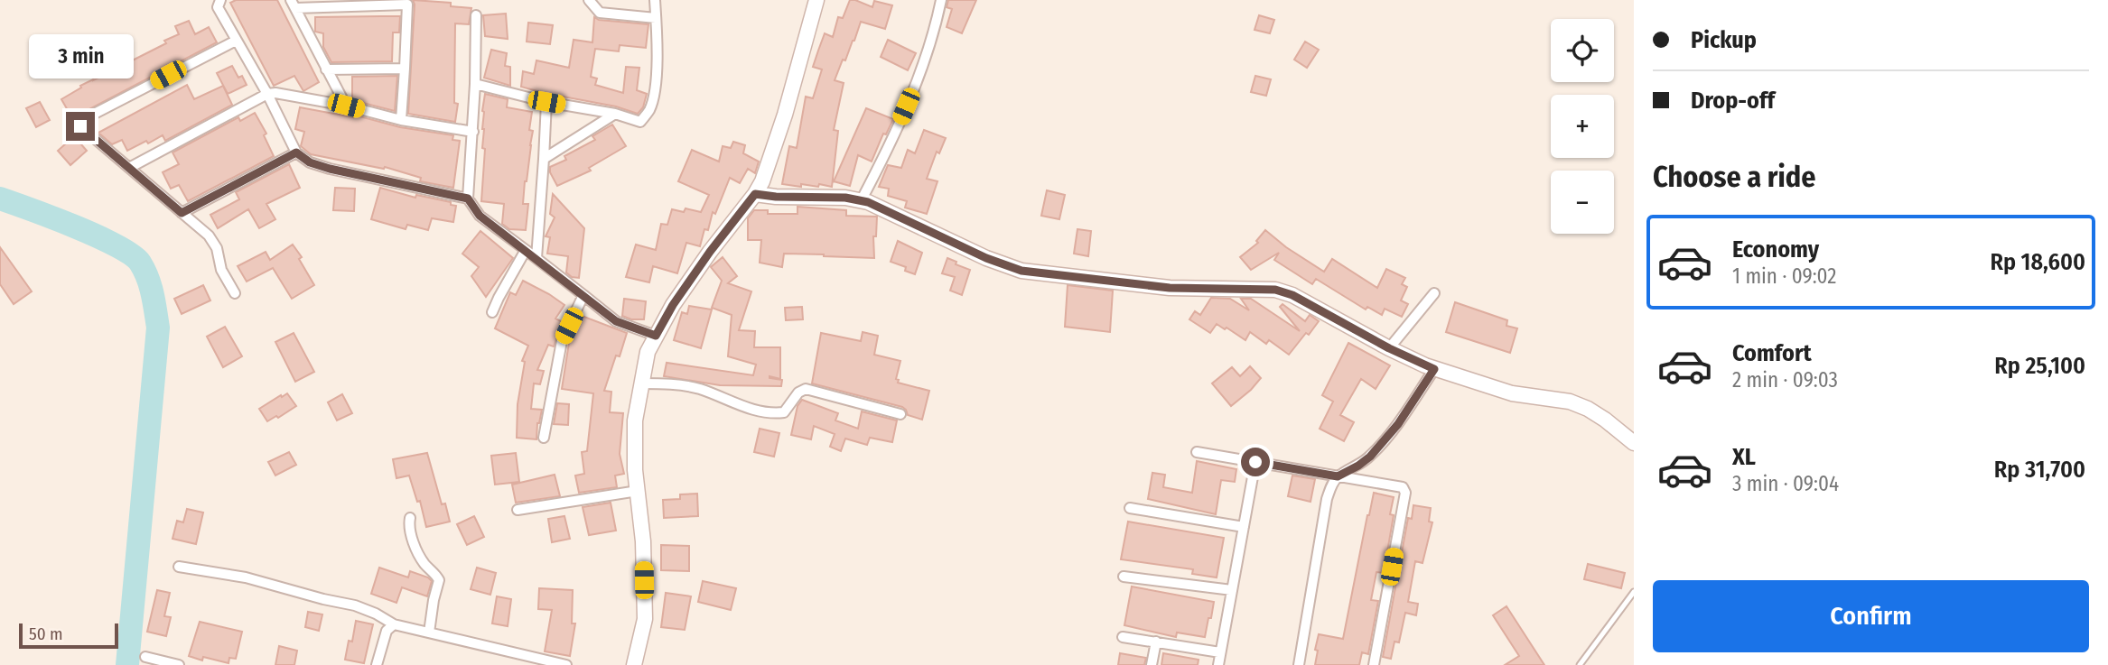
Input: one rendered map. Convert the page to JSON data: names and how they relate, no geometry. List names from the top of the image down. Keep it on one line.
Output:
{"scale_bar":"50 m","page":{"banner":["Pickup","Drop-off"],"map_buttons":["+","−"],"bubble":"3 min","heading":"Choose a ride","list":[{"name":"Economy","note":"1 min · 09:02","value":"Rp 18,600"},{"name":"Comfort","note":"2 min · 09:03","value":"Rp 25,100"},{"name":"XL","note":"3 min · 09:04","value":"Rp 31,700"}],"buttons":"Confirm","scale":"50 m"}}
